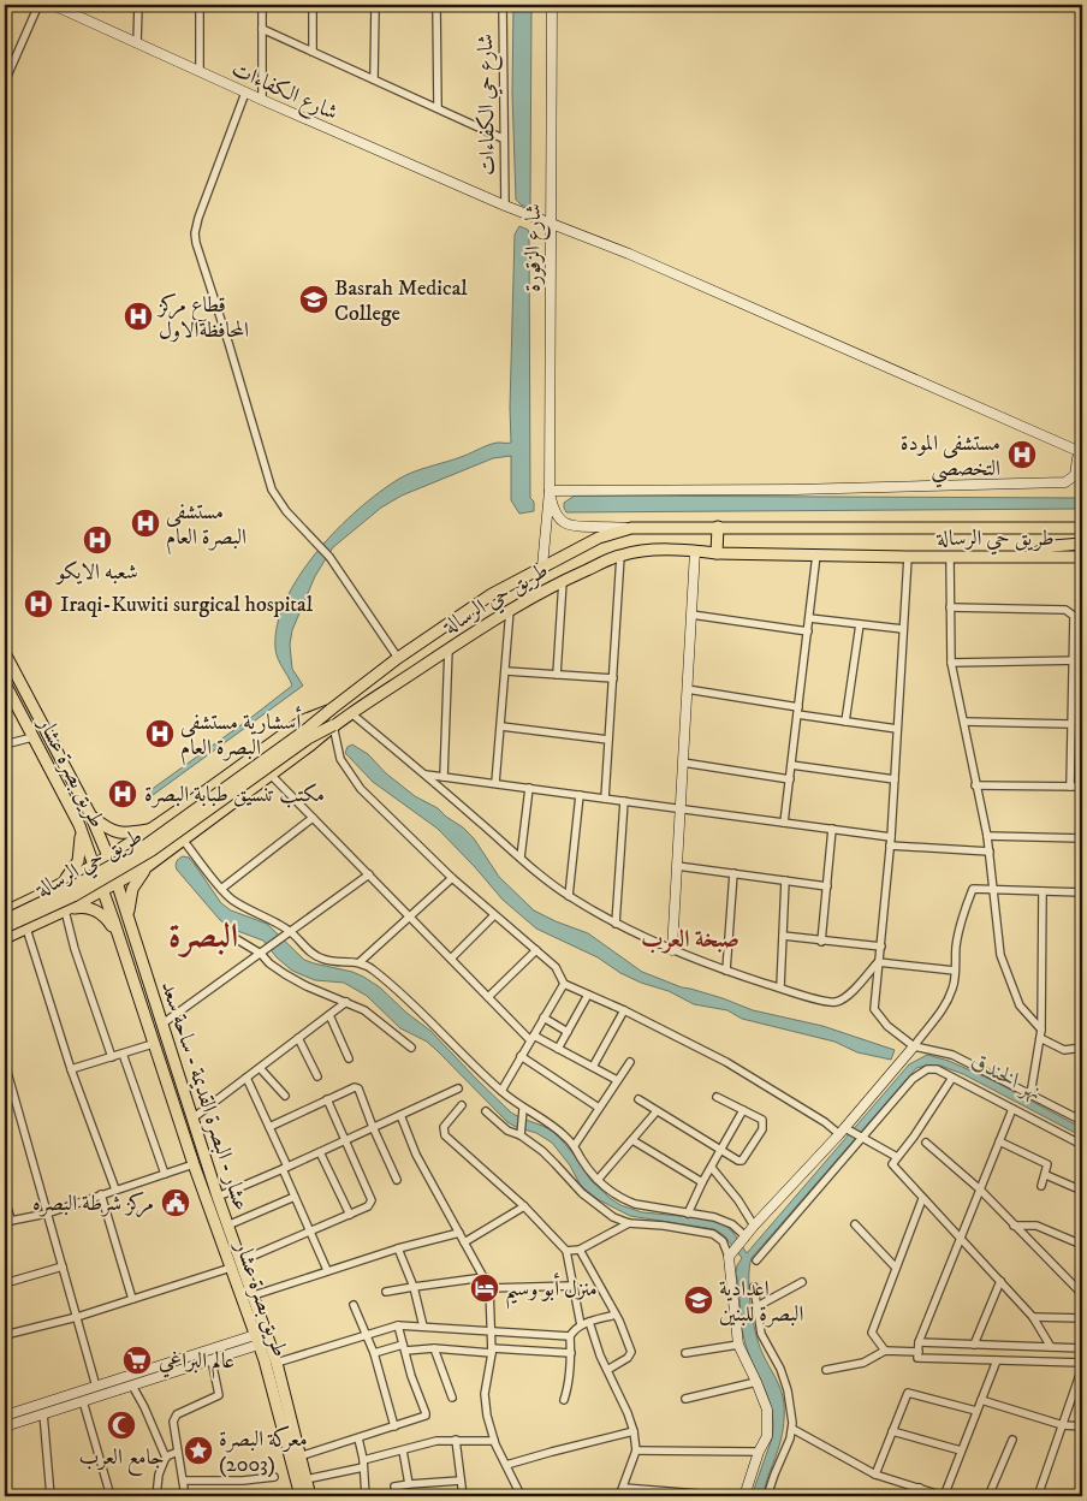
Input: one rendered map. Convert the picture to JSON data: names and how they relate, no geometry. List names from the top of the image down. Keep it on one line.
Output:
{"streets":{"main road":["طريق حي الرسالة","طريق بصرة عشار","عشار - البصرة القديمة - ساحة سعد"],"street":["شارع الكفاءات","شارع حي الكفاءات","شارع الزقورة"]},"crossings":[["شارع الكفاءات","شارع حي الكفاءات"],["شارع الكفاءات","شارع الزقورة"],["شارع الزقورة","طريق حي الرسالة"],["طريق حي الرسالة","طريق بصرة عشار"],["طريق حي الرسالة","عشار - البصرة القديمة - ساحة سعد"],["طريق بصرة عشار","عشار - البصرة القديمة - ساحة سعد"]],"districts":["البصرة","صبخة العرب"],"water":["نهر الخندق"],"places":{"school or university":["Basrah Medical College","اعدادية البصرة للبنين"],"hospital":["قطاع مركز المحافظةالاول","مستشفى المودة التخصصي","مستشفى البصرة العام","شعبه الايكو","Iraqi-Kuwiti surgical hospital","أسشارية مستشفى البصرة العام","مكتب تنسيق طبابة البصرة"],"public building":["مركز شرطة البصره"],"hotel":["منزل أبو وسيم"],"supermarket":["عالم البراغي"],"mosque":["جامع العرب"],"place":["معركة البصرة (2003)"]}}
